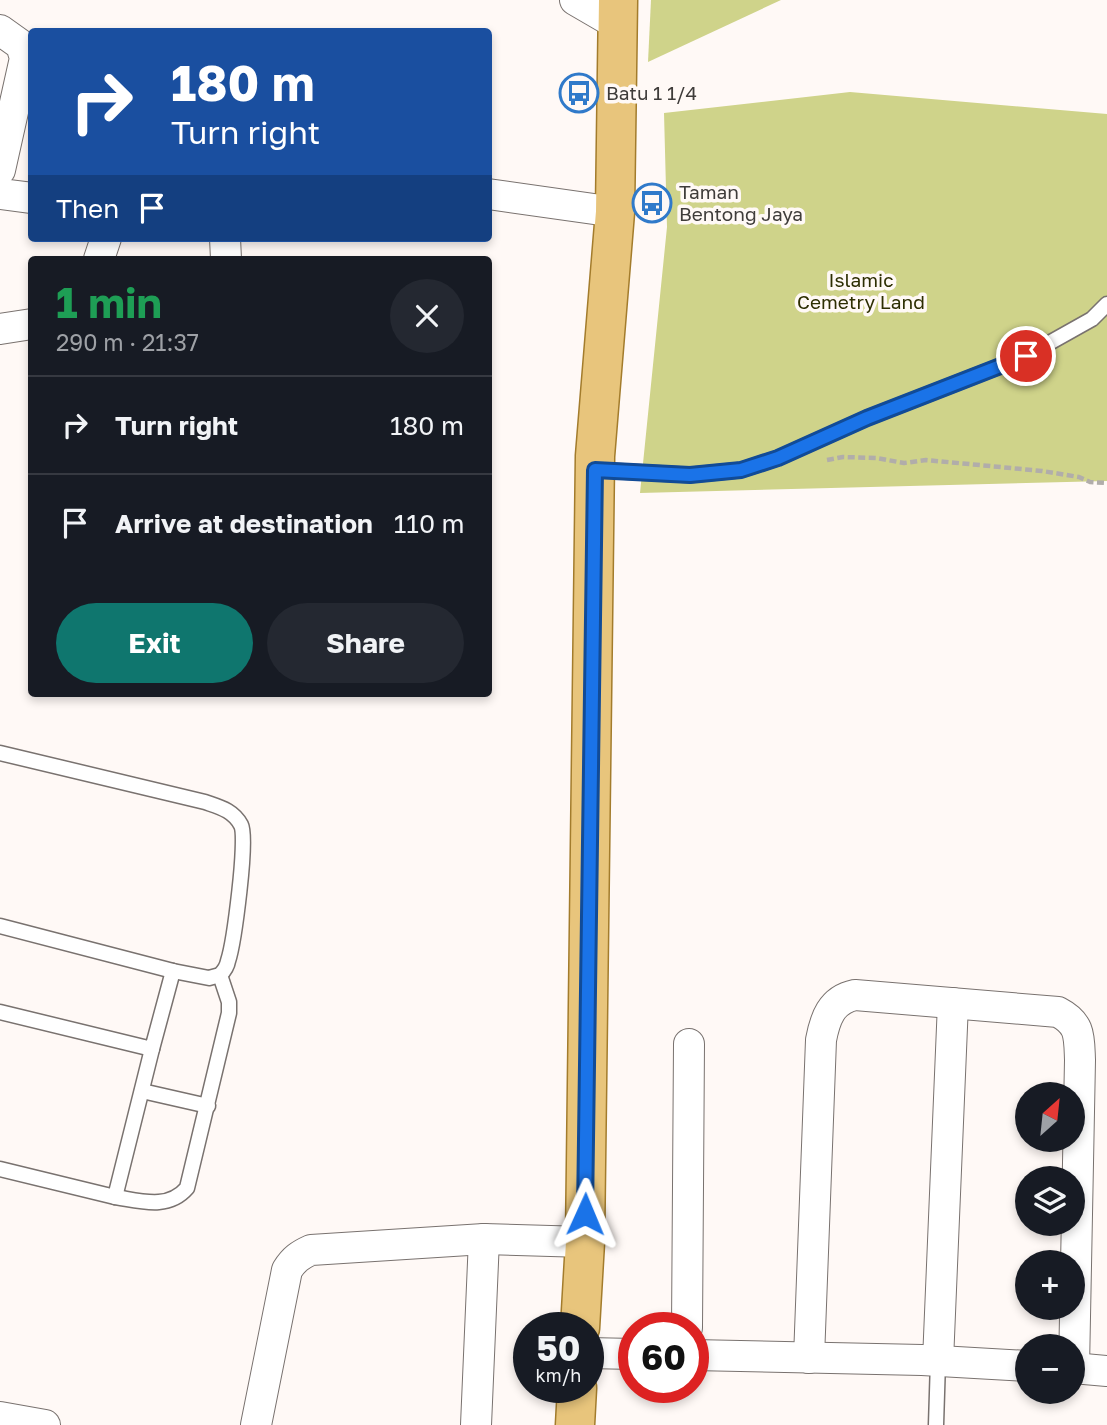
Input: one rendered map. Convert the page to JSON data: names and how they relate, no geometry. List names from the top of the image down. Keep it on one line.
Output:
{"parks":["Islamic Cemetry Land"],"places":{"bus stop":["Batu 1 1/4","Taman Bentong Jaya"]},"north":"top right","page":{"turn":["180 m","Turn right"],"then":"Then","heading":["1 min","290 m · 21:37"],"list":[{"name":"Turn right","value":"180 m"},{"name":"Arrive at destination","value":"110 m"}],"buttons":["Exit","Share"],"map_buttons":["+","−"],"speed":"50 km/h","limit":"60"}}
